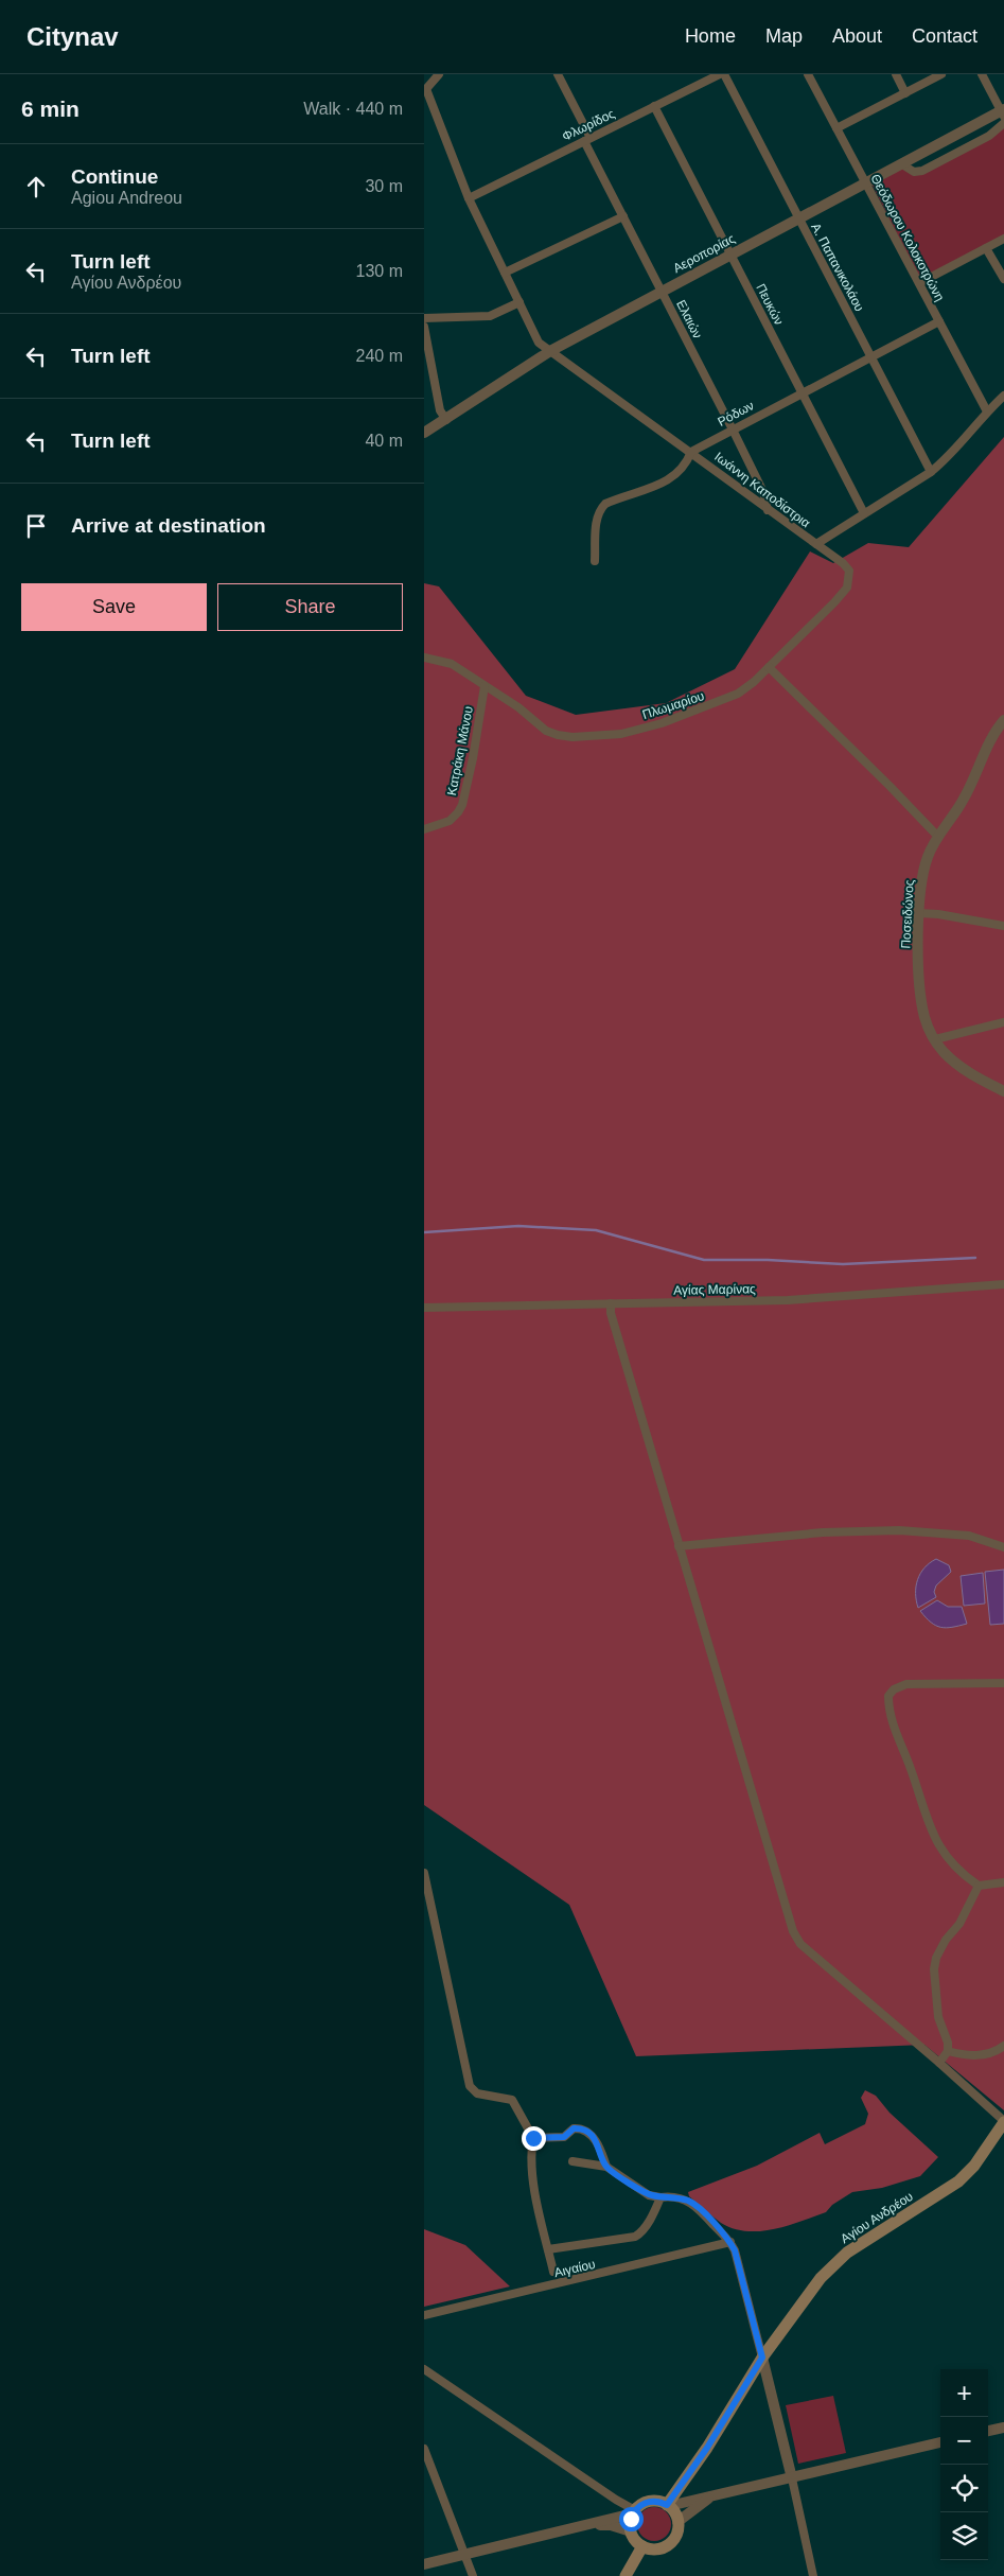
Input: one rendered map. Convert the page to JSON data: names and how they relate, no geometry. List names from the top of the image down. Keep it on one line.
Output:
{"streets":{"main road":["Αγίου Ανδρέου"],"street":["Φλωρίδος","Θεόδωρου Κολοκοτρώνη","Αεροπορίας","Α. Παπανικολάου","Πευκών","Ελαιών","Ρόδων","Ιωάννη Καποδίστρια","Πλωμαρίου","Κατράκη Μάνου","Ποσειδώνος","Αγίας Μαρίνας","Αιγαίου"]},"crossings":[["Φλωρίδος","Πευκών"],["Φλωρίδος","Ελαιών"],["Φλωρίδος","Ιωάννη Καποδίστρια"],["Θεόδωρου Κολοκοτρώνη","Αεροπορίας"],["Θεόδωρου Κολοκοτρώνη","Ρόδων"],["Θεόδωρου Κολοκοτρώνη","Ιωάννη Καποδίστρια"],["Αεροπορίας","Α. Παπανικολάου"],["Αεροπορίας","Πευκών"],["Αεροπορίας","Ελαιών"],["Αεροπορίας","Ιωάννη Καποδίστρια"],["Α. Παπανικολάου","Ρόδων"],["Α. Παπανικολάου","Ιωάννη Καποδίστρια"],["Πευκών","Ρόδων"],["Πευκών","Ιωάννη Καποδίστρια"],["Ελαιών","Ρόδων"],["Ελαιών","Ιωάννη Καποδίστρια"],["Ρόδων","Ιωάννη Καποδίστρια"],["Ιωάννη Καποδίστρια","Πλωμαρίου"],["Πλωμαρίου","Κατράκη Μάνου"]],"page":{"header":"Citynav","nav":["Home","Map","About","Contact"],"heading":["6 min","Walk · 440 m"],"list":[["Continue","Agiou Andreou","30 m"],["Turn left","Αγίου Ανδρέου","130 m"],["Turn left","240 m"],["Turn left","40 m"],"Arrive at destination"],"buttons":["Save","Share"],"map_buttons":["+","−"]}}
